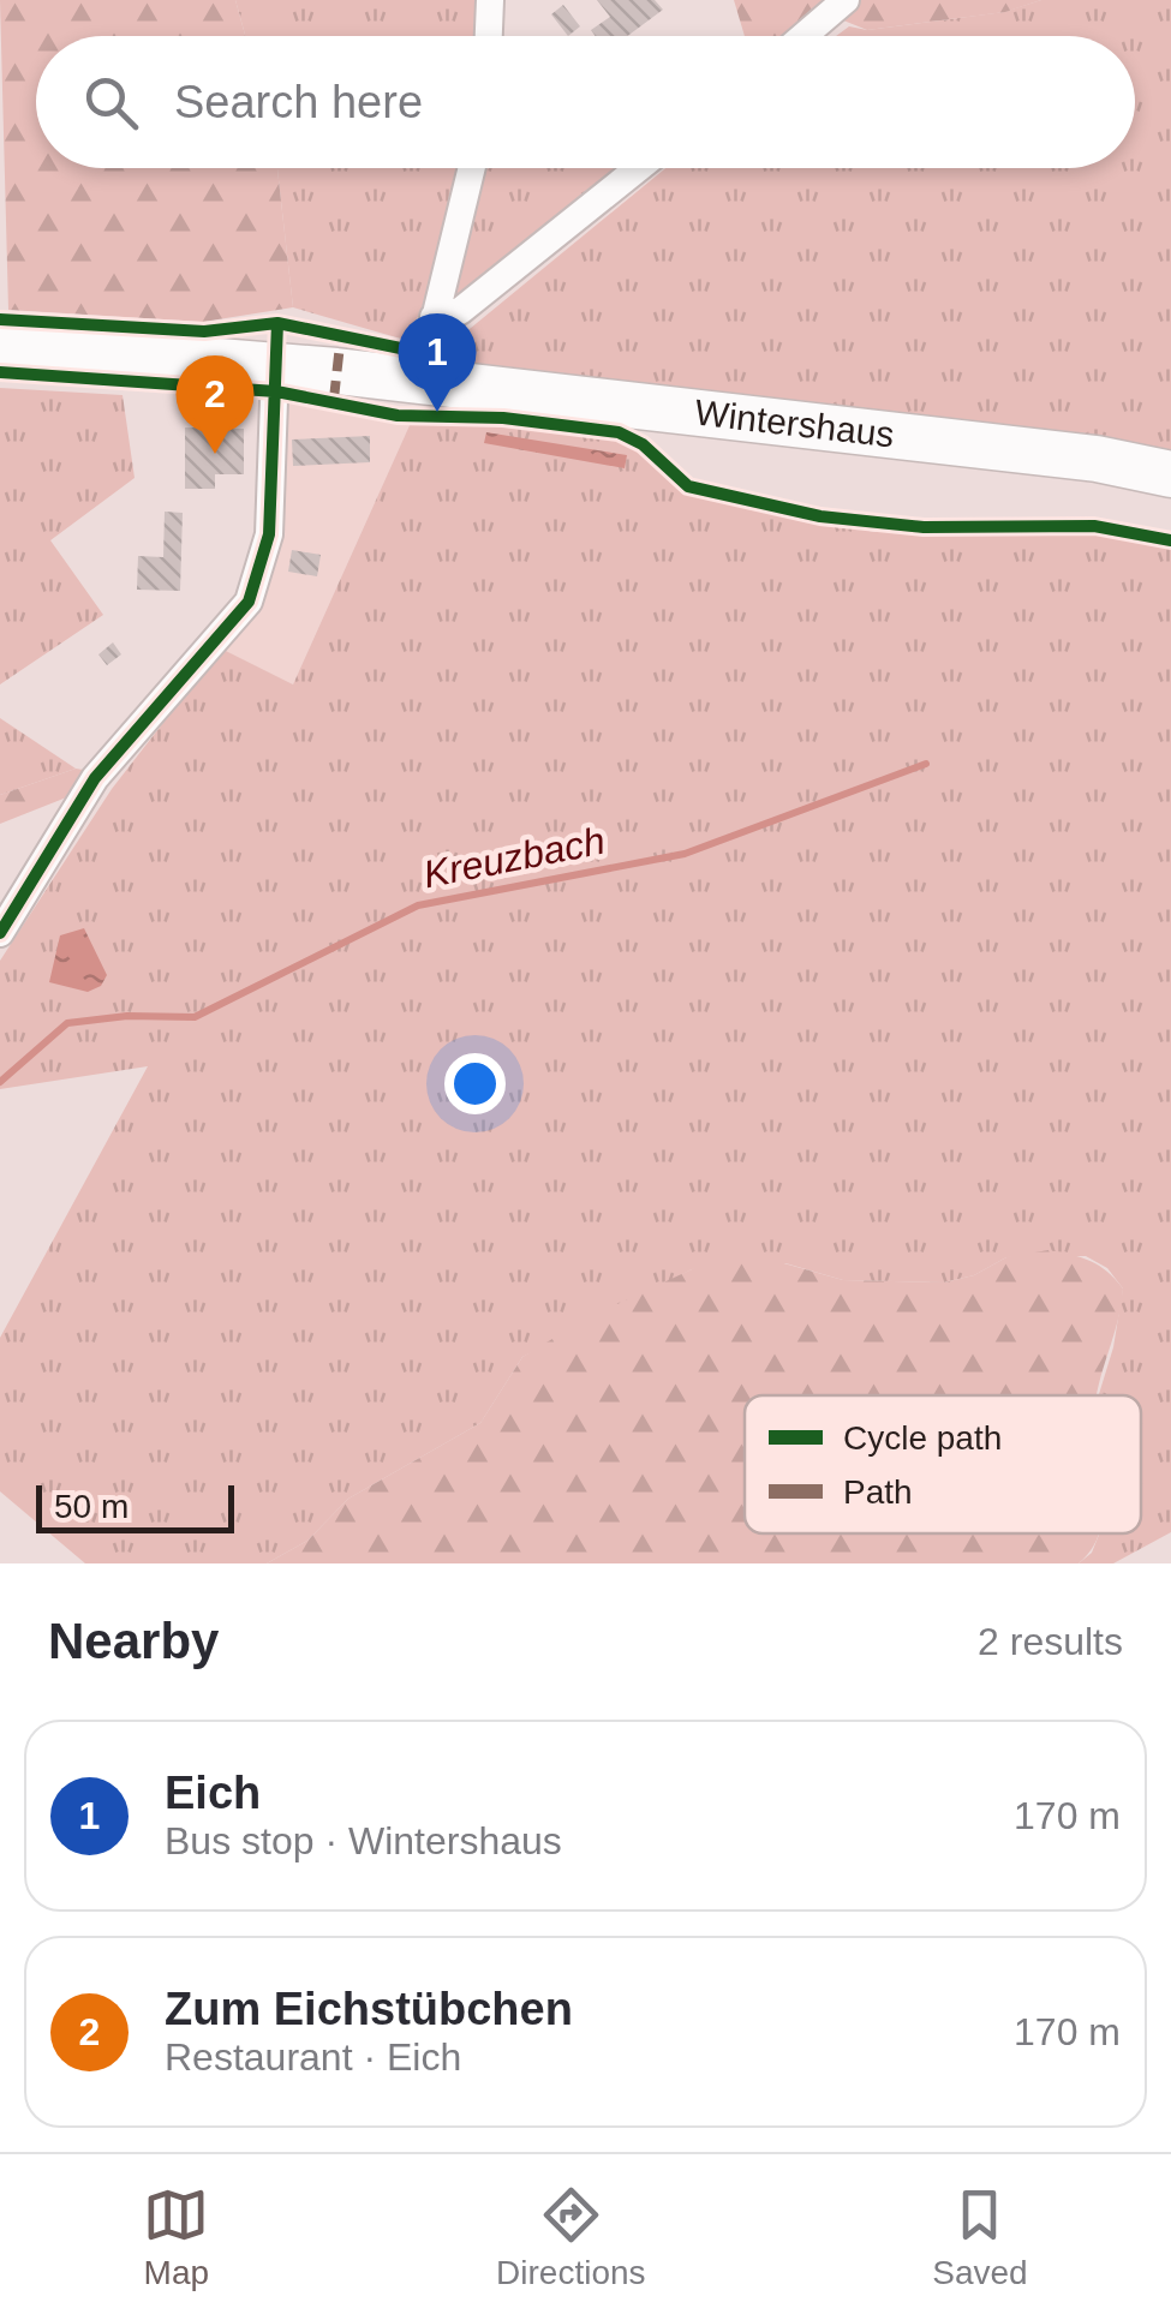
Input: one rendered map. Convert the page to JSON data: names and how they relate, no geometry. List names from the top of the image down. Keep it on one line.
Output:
{"streets":{"main road":["Wintershaus"]},"water":["Kreuzbach"],"legend":["Cycle path","Path"],"scale_bar":"50 m","page":{"search":"Search here","pins":["1","2"],"scale":"50 m","heading":["Nearby","2 results"],"list":[{"mark":"1","name":"Eich","note":"Bus stop · Wintershaus","value":"170 m"},{"mark":"2","name":"Zum Eichstübchen","note":"Restaurant · Eich","value":"170 m"}],"nav":["Map","Directions","Saved"]}}
